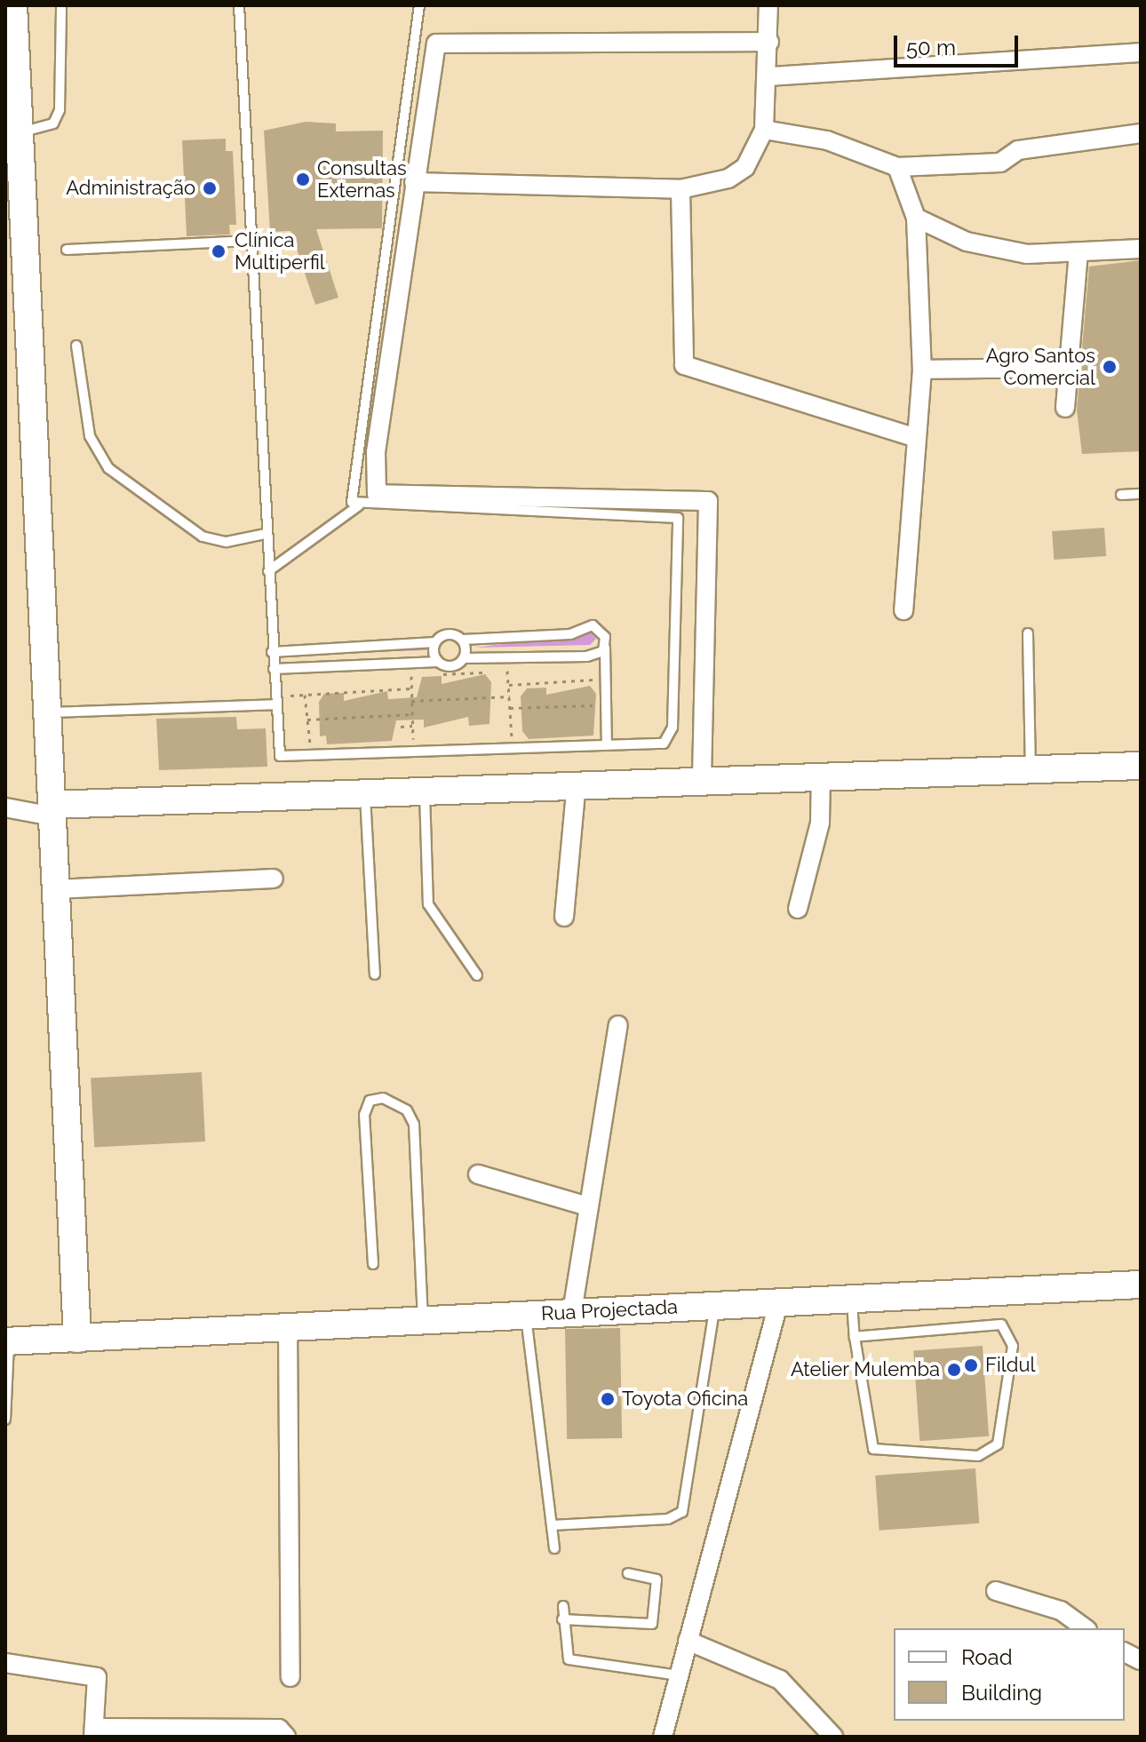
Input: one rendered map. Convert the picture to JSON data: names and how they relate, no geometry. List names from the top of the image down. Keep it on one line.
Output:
{"streets":{"street":["Rua Projectada"]},"places":["Consultas Externas","Administração","Clínica Multiperfil","Agro Santos Comercial","Fildul","Atelier Mulemba","Toyota Oficina"],"legend":["Road","Building"],"scale_bar":"50 m"}
